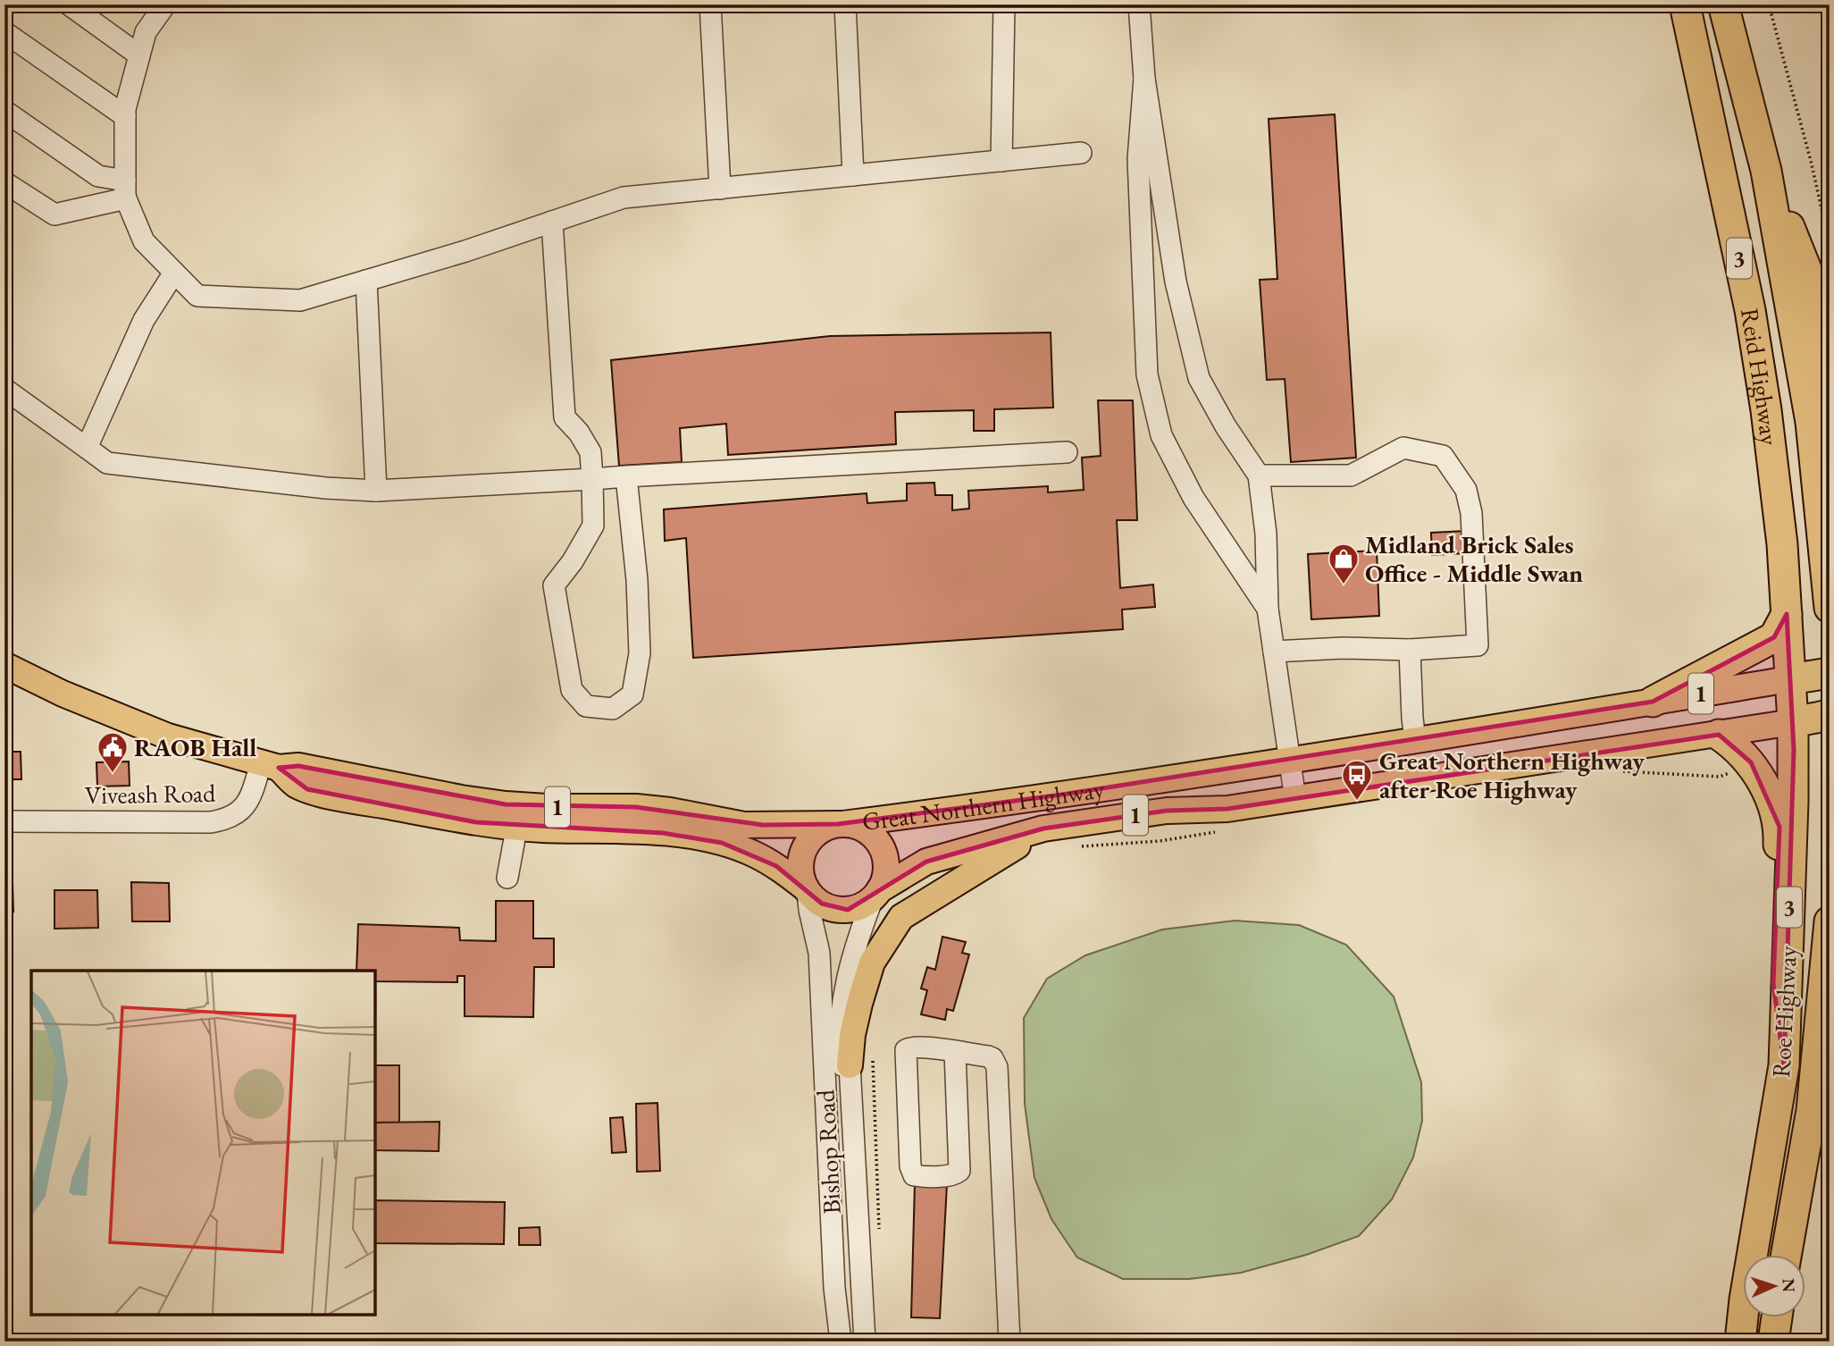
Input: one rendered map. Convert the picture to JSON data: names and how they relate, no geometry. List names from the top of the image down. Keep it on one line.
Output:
{"streets":{"highway":["3","Reid Highway","1","Great Northern Highway","Roe Highway"],"street":["Viveash Road","Bishop Road"]},"crossings":[["Reid Highway","Great Northern Highway"],["Reid Highway","Roe Highway"],["1","Great Northern Highway"],["1","Bishop Road"],["Viveash Road","Great Northern Highway"],["Great Northern Highway","Roe Highway"],["Great Northern Highway","Bishop Road"]],"places":{"shop":["Midland Brick Sales Office - Middle Swan"],"public building":["RAOB Hall"],"bus stop":["Great Northern Highway after Roe Highway"]},"north":"right"}
